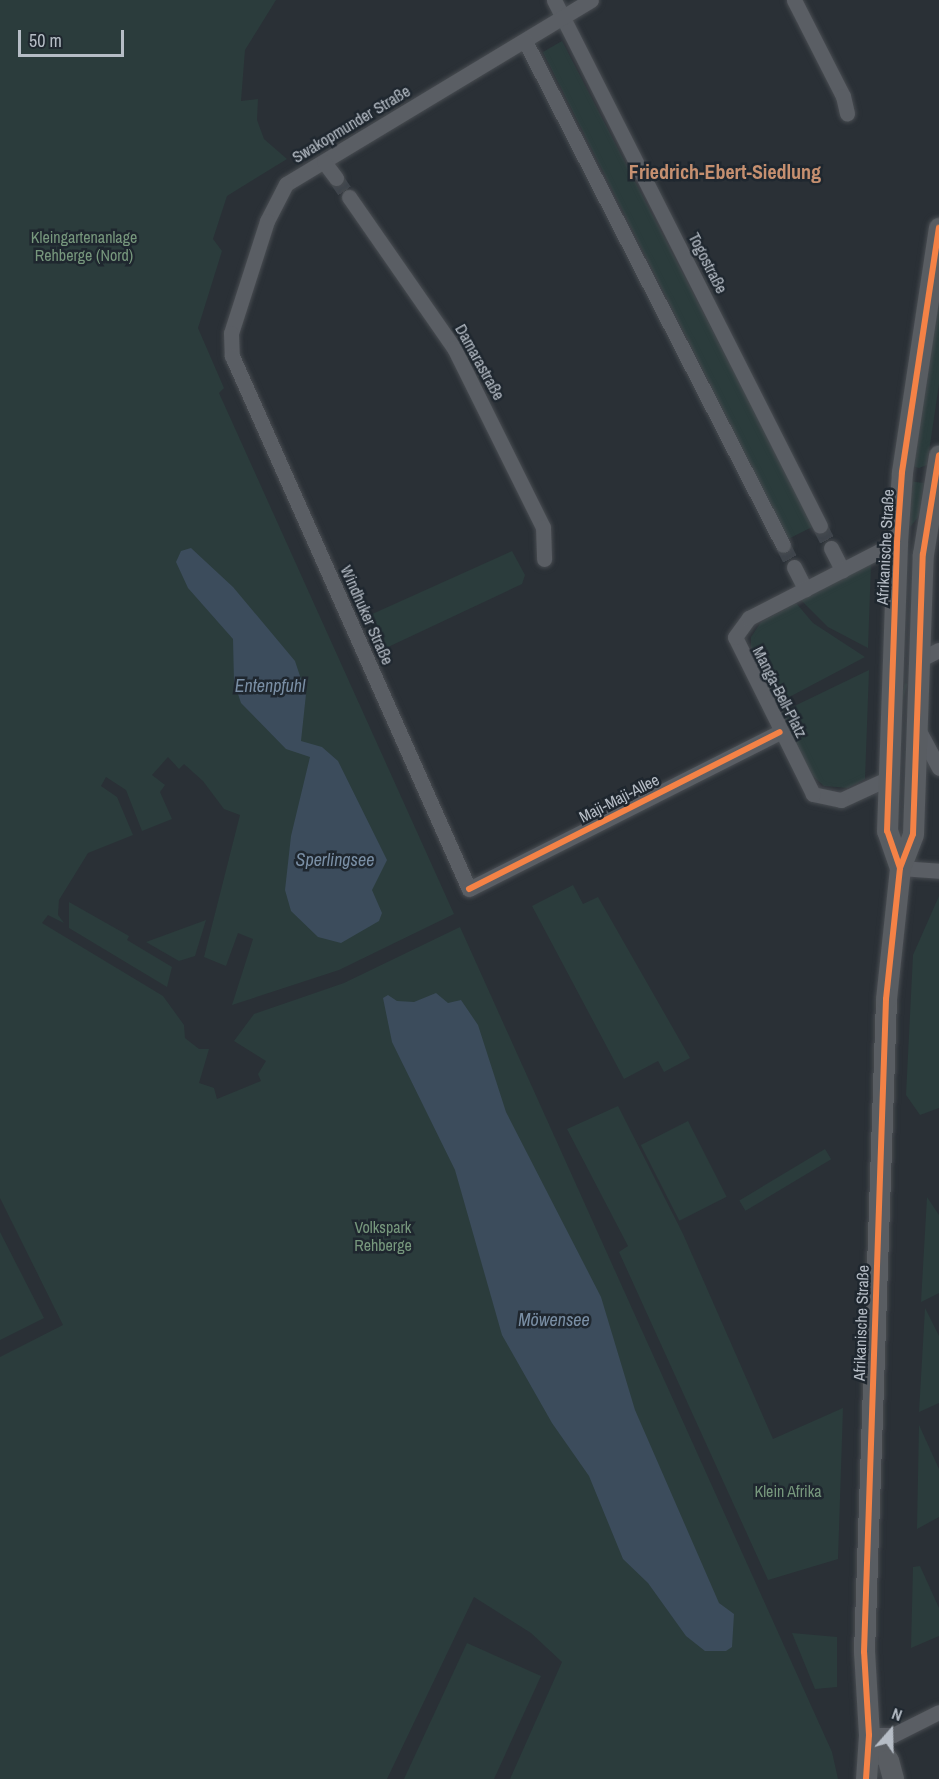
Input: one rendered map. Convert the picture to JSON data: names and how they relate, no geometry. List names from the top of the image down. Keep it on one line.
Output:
{"streets":{"street":["Swakopmunder Straße","Togostraße","Damarastraße","Afrikanische Straße","Windhuker Straße","Manga-Bell-Platz","Maji-Maji-Allee"]},"crossings":[["Swakopmunder Straße","Togostraße"],["Swakopmunder Straße","Windhuker Straße"],["Afrikanische Straße","Manga-Bell-Platz"],["Windhuker Straße","Maji-Maji-Allee"],["Manga-Bell-Platz","Maji-Maji-Allee"]],"districts":["Friedrich-Ebert-Siedlung"],"water":["Entenpfuhl","Sperlingsee","Möwensee"],"parks":["Kleingartenanlage Rehberge (Nord)","Volkspark Rehberge","Klein Afrika"],"scale_bar":"50 m","north":"top"}
